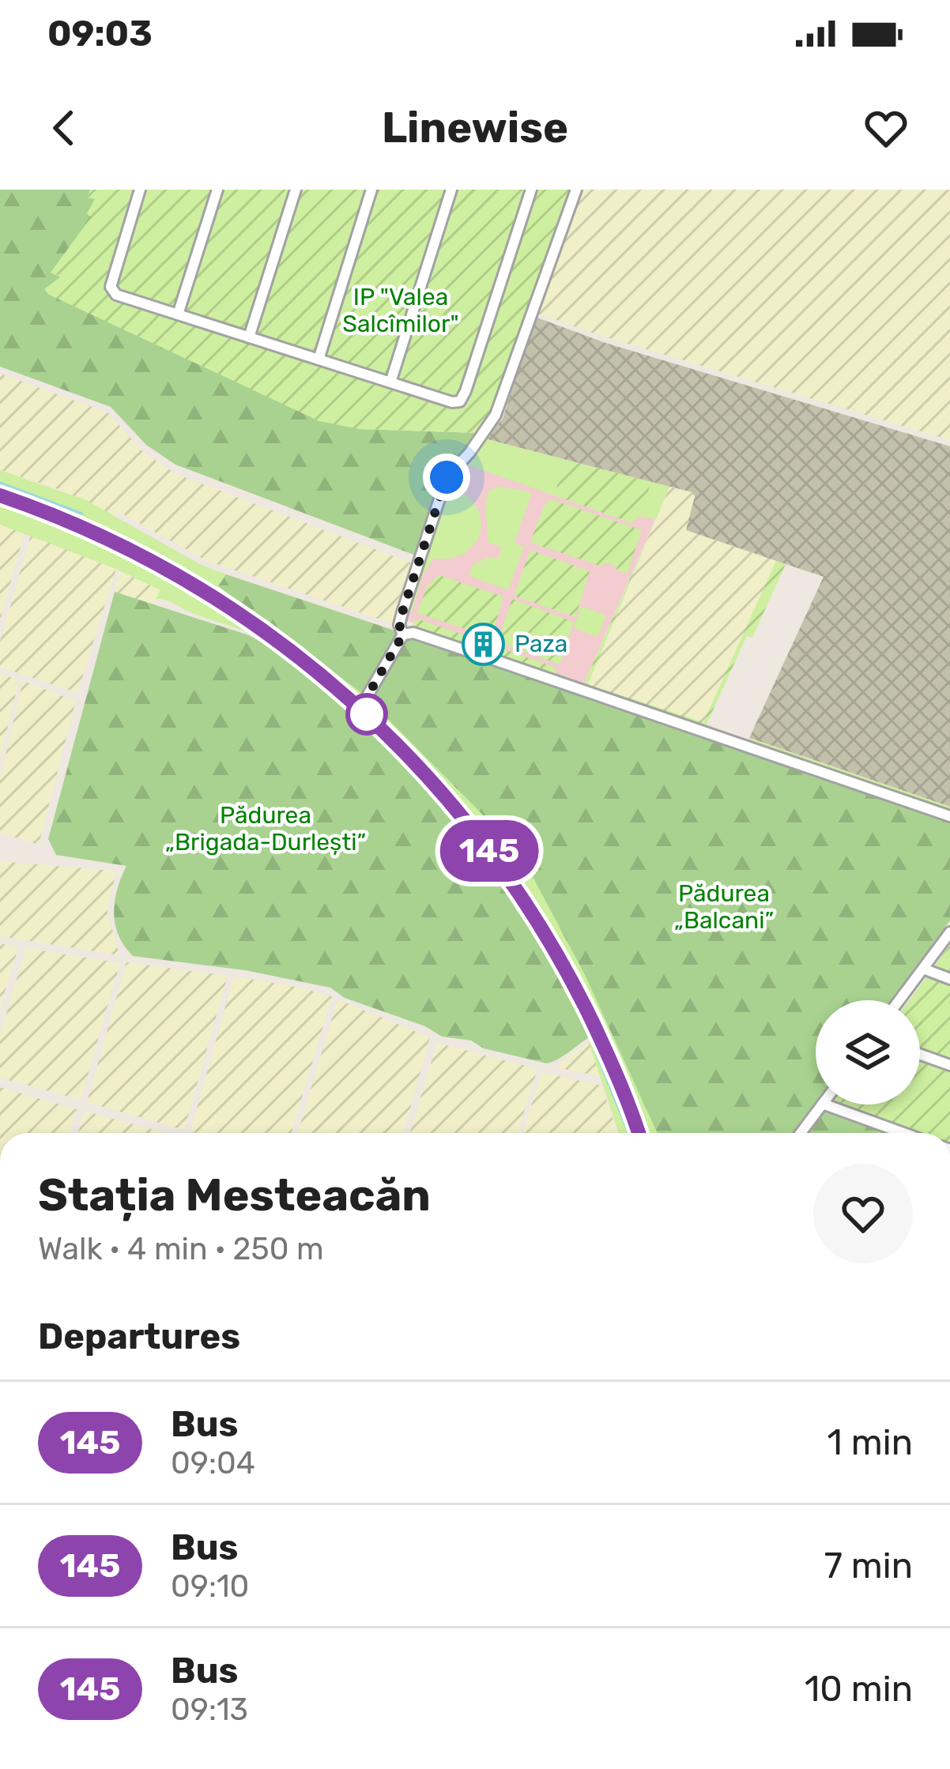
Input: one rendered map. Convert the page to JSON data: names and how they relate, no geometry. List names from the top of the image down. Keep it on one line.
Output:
{"parks":["IP \"Valea Salcîmilor\"","Pădurea „Brigada-Durlești”","Pădurea „Balcani”"],"places":{"building":["Paza"]},"lines":["bus line 145"],"page":{"status":"09:03","header":"Linewise","on_map":"145","heading":[["Stația Mesteacăn","Walk · 4 min · 250 m"],"Departures"],"list":[{"mark":"145","name":"Bus","note":"09:04","value":"1 min"},{"mark":"145","name":"Bus","note":"09:10","value":"7 min"},{"mark":"145","name":"Bus","note":"09:13","value":"10 min"}]}}
